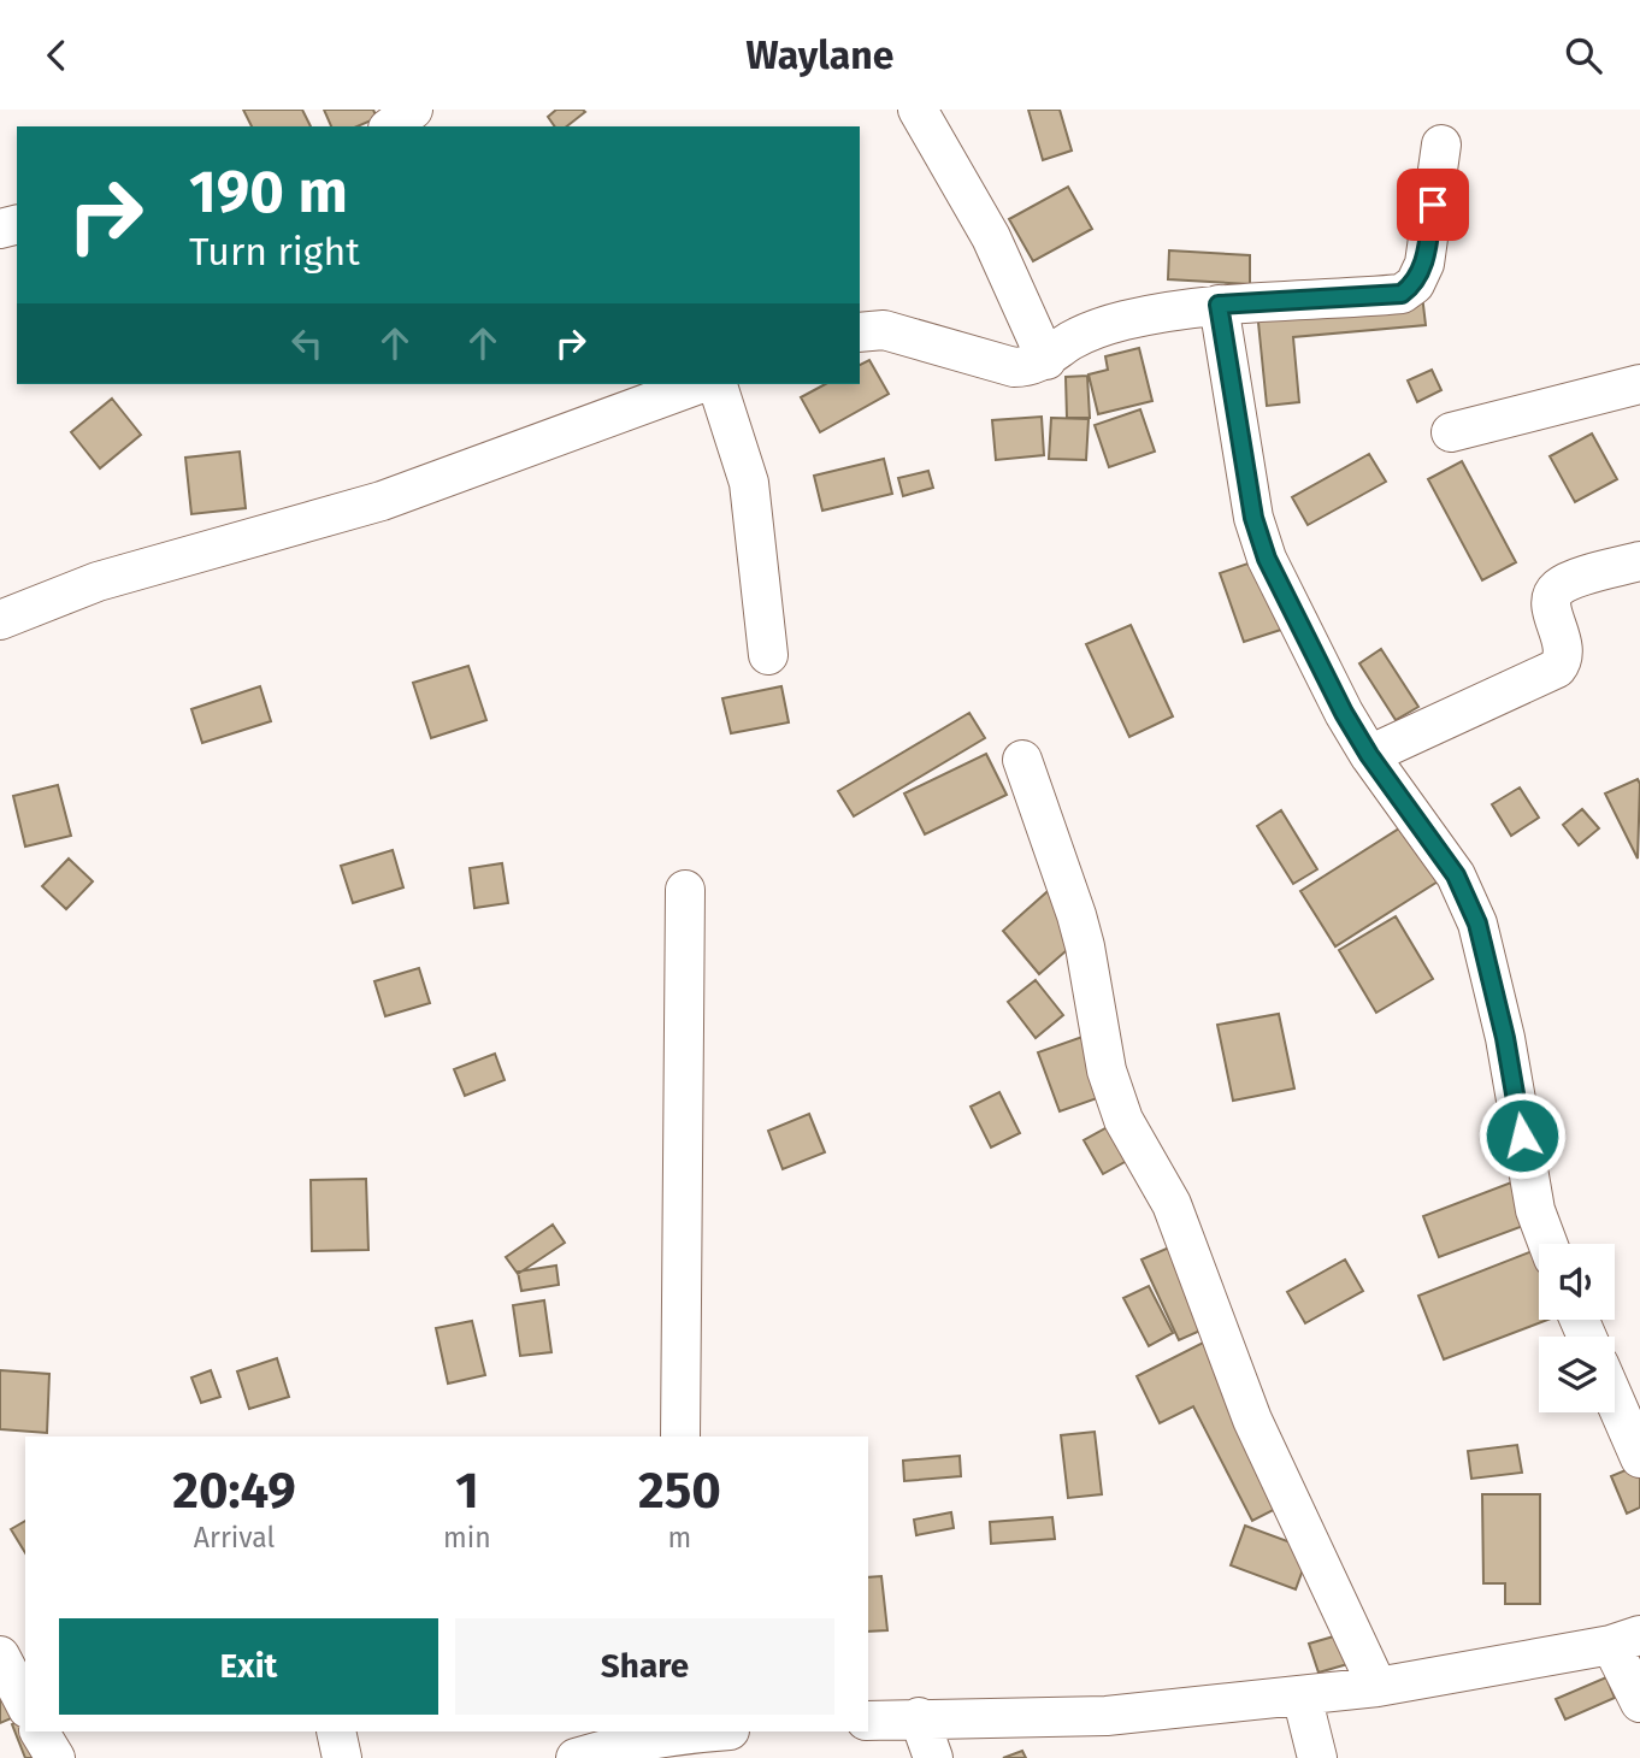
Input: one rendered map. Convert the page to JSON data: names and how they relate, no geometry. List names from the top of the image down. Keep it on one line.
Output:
{"page":{"header":"Waylane","turn":["190 m","Turn right"],"eta":["20:49","Arrival","1","min","250","m"],"buttons":["Exit","Share"]}}
